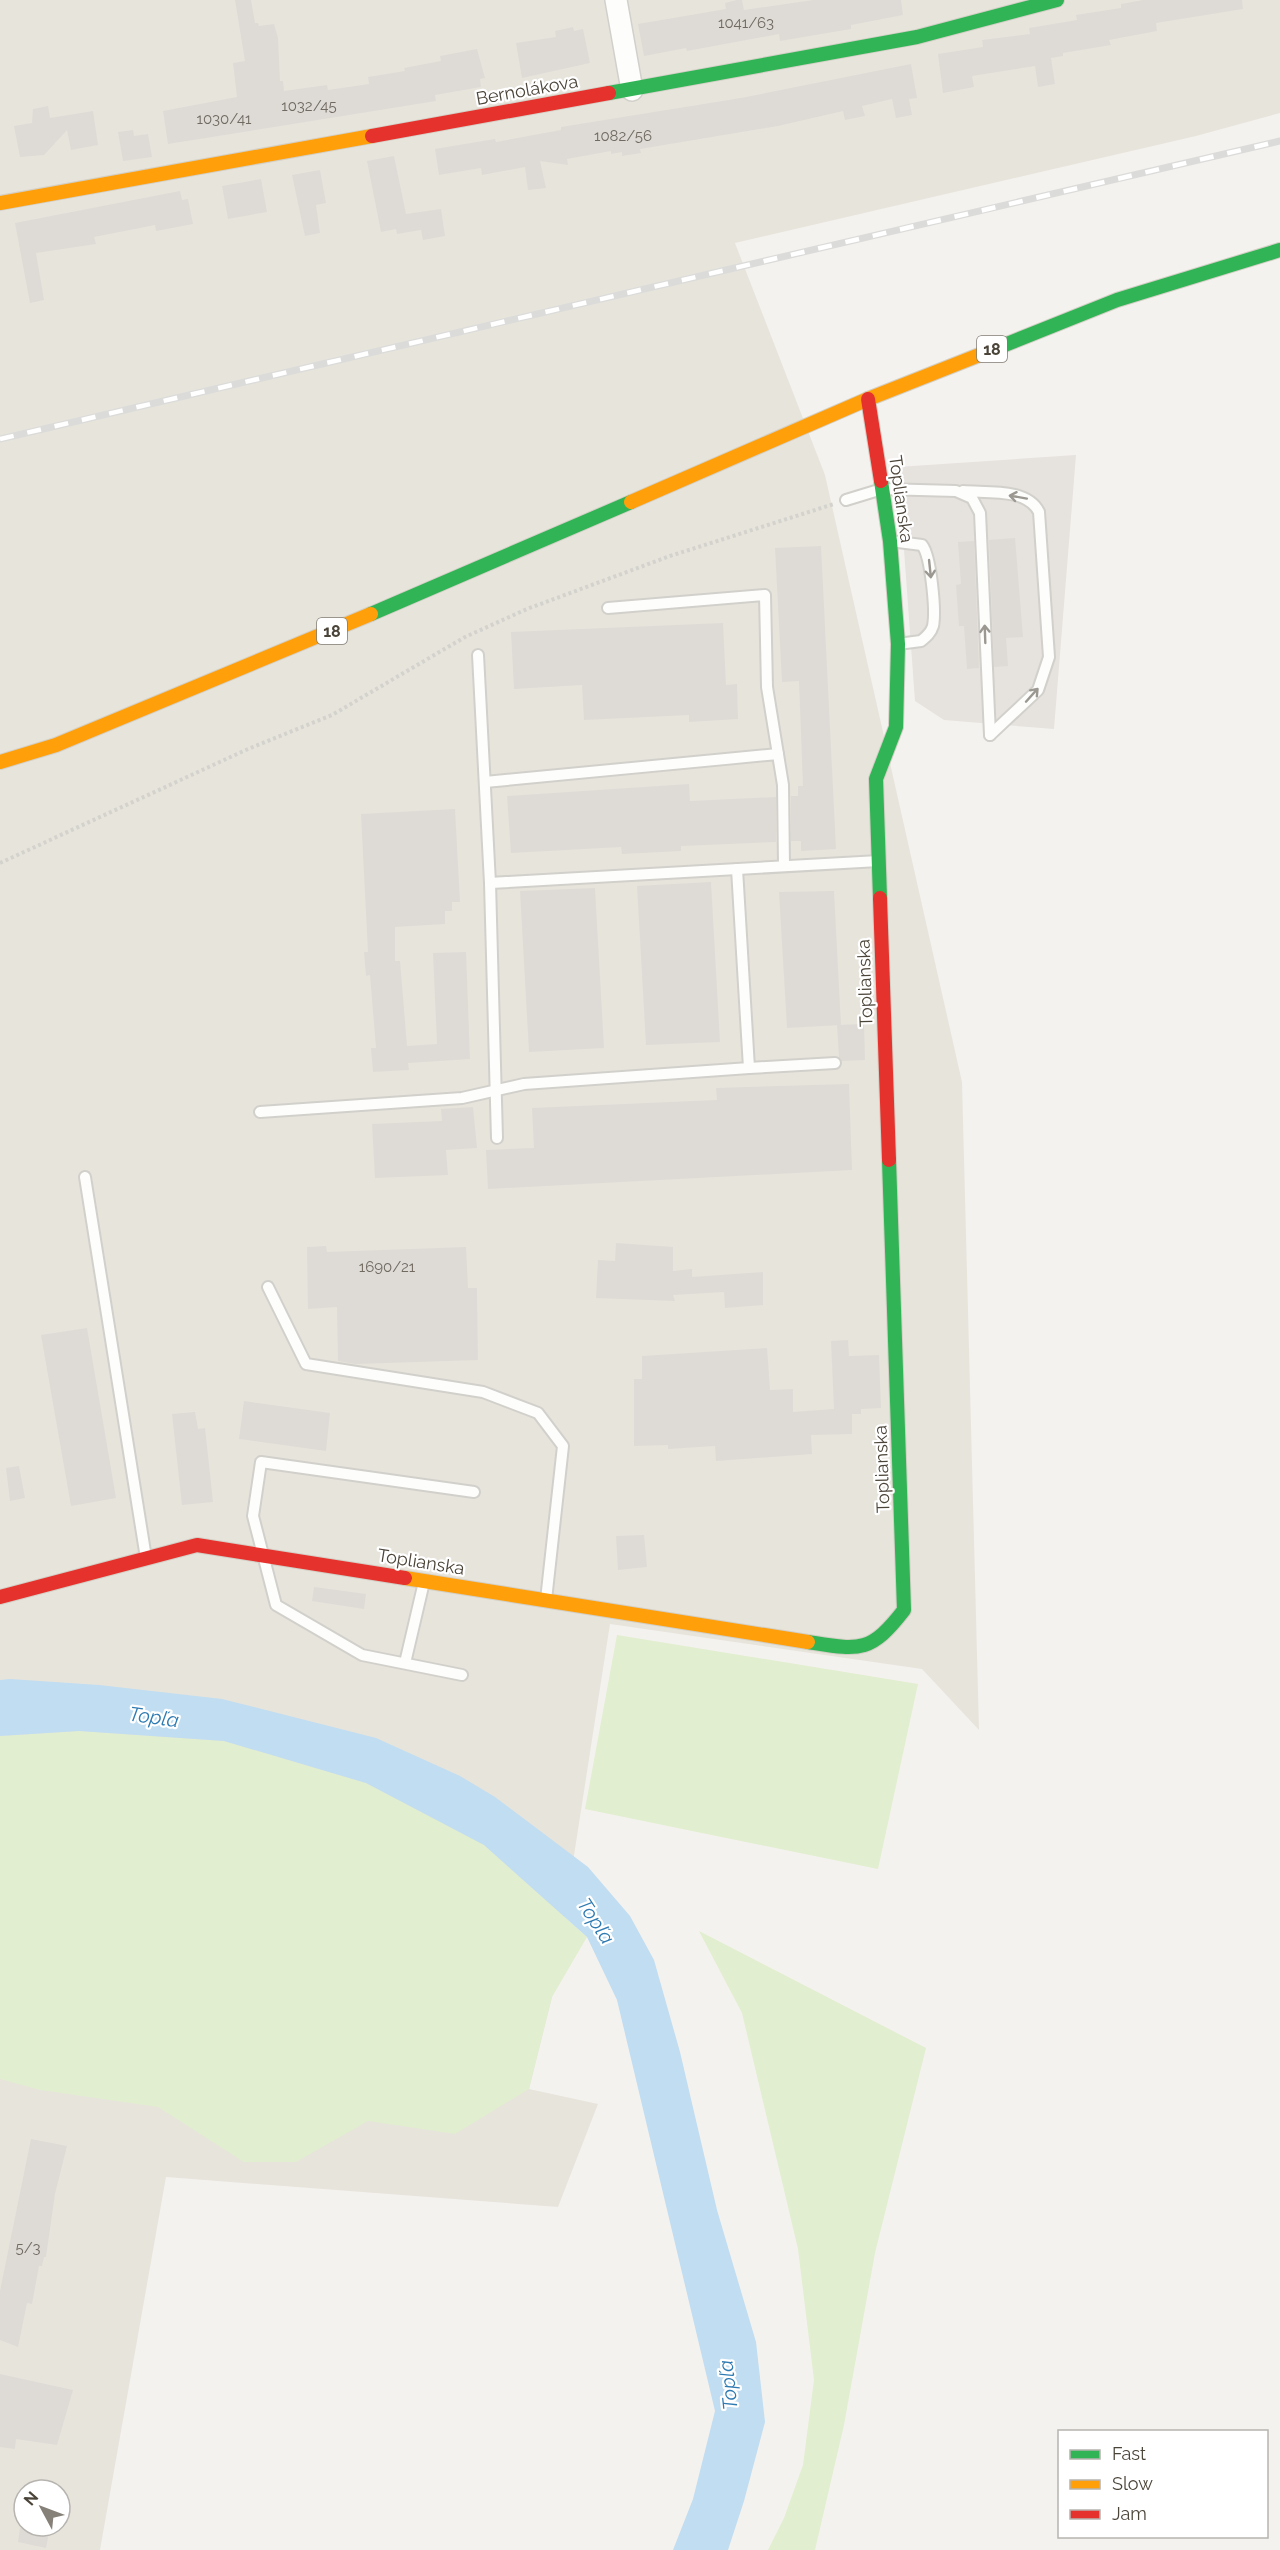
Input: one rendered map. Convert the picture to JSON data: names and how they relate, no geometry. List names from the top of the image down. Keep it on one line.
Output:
{"streets":{"street":["Bernolákova","18","Toplianska"]},"crossings":[["18","Toplianska"]],"water":["Topľa"],"house_numbers":["1041/63","1032/45","1030/41","1082/56","1690/21","5/3"],"legend":["Fast","Slow","Jam"],"north":"top left"}
